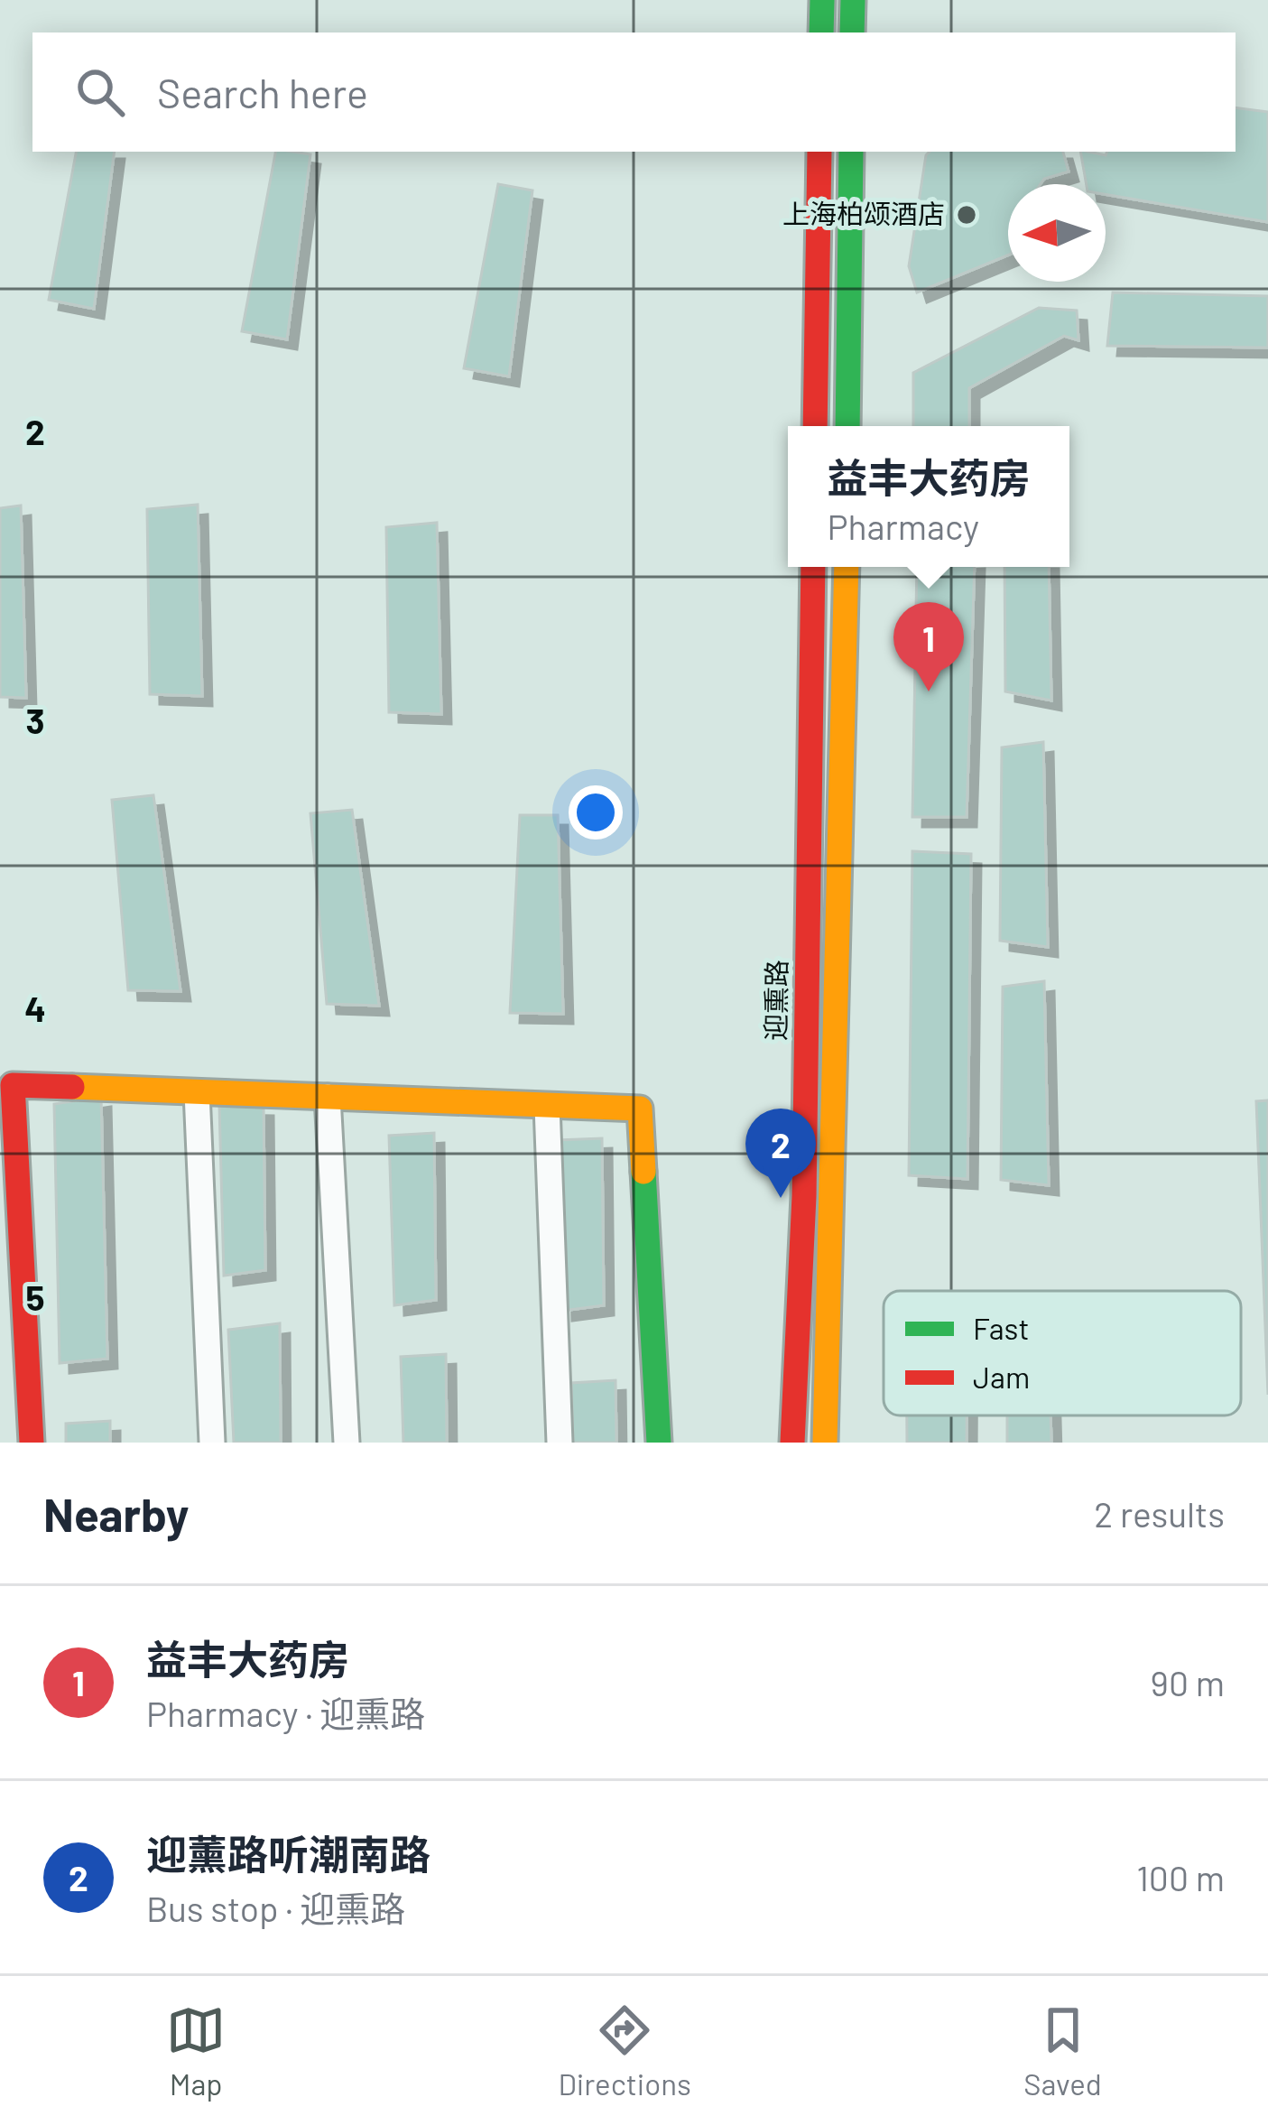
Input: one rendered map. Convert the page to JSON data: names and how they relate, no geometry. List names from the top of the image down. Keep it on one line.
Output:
{"streets":{"street":["迎熏路"]},"places":["上海柏颂酒店"],"legend":["Fast","Jam"],"north":"left","page":{"search":"Search here","popup":["益丰大药房","Pharmacy"],"pins":["1","2"],"heading":["Nearby","2 results"],"list":[{"mark":"1","name":"益丰大药房","note":"Pharmacy · 迎熏路","value":"90 m"},{"mark":"2","name":"迎薰路听潮南路","note":"Bus stop · 迎熏路","value":"100 m"}],"nav":["Map","Directions","Saved"]},"grid":{"rows":["2","3","4","5"]}}
